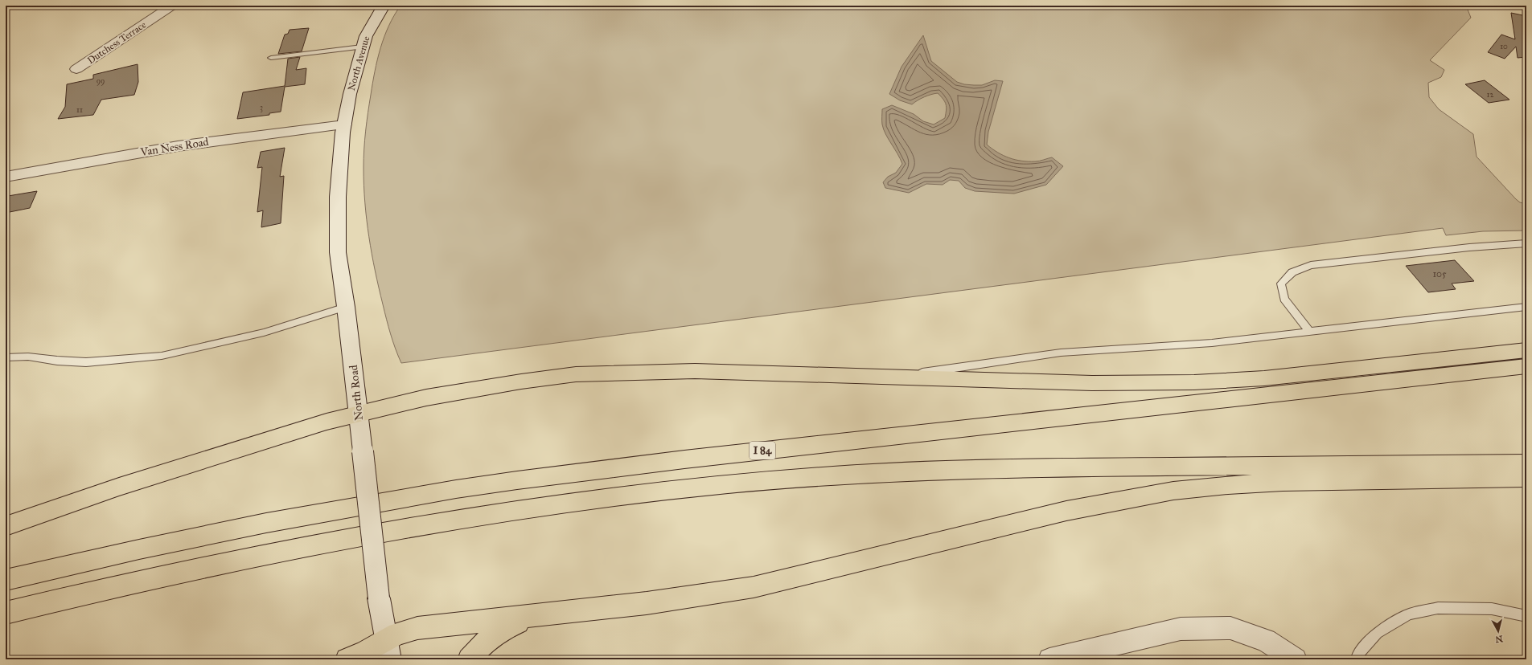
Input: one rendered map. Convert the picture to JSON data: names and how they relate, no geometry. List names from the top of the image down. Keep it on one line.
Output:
{"streets":{"highway":["I 84"],"main road":["Dutchess Terrace","North Avenue","Van Ness Road","North Road"]},"crossings":[["North Avenue","Van Ness Road"],["North Avenue","North Road"],["Van Ness Road","North Road"]],"house_numbers":["10","99","12","3","11","105"],"north":"bottom"}
